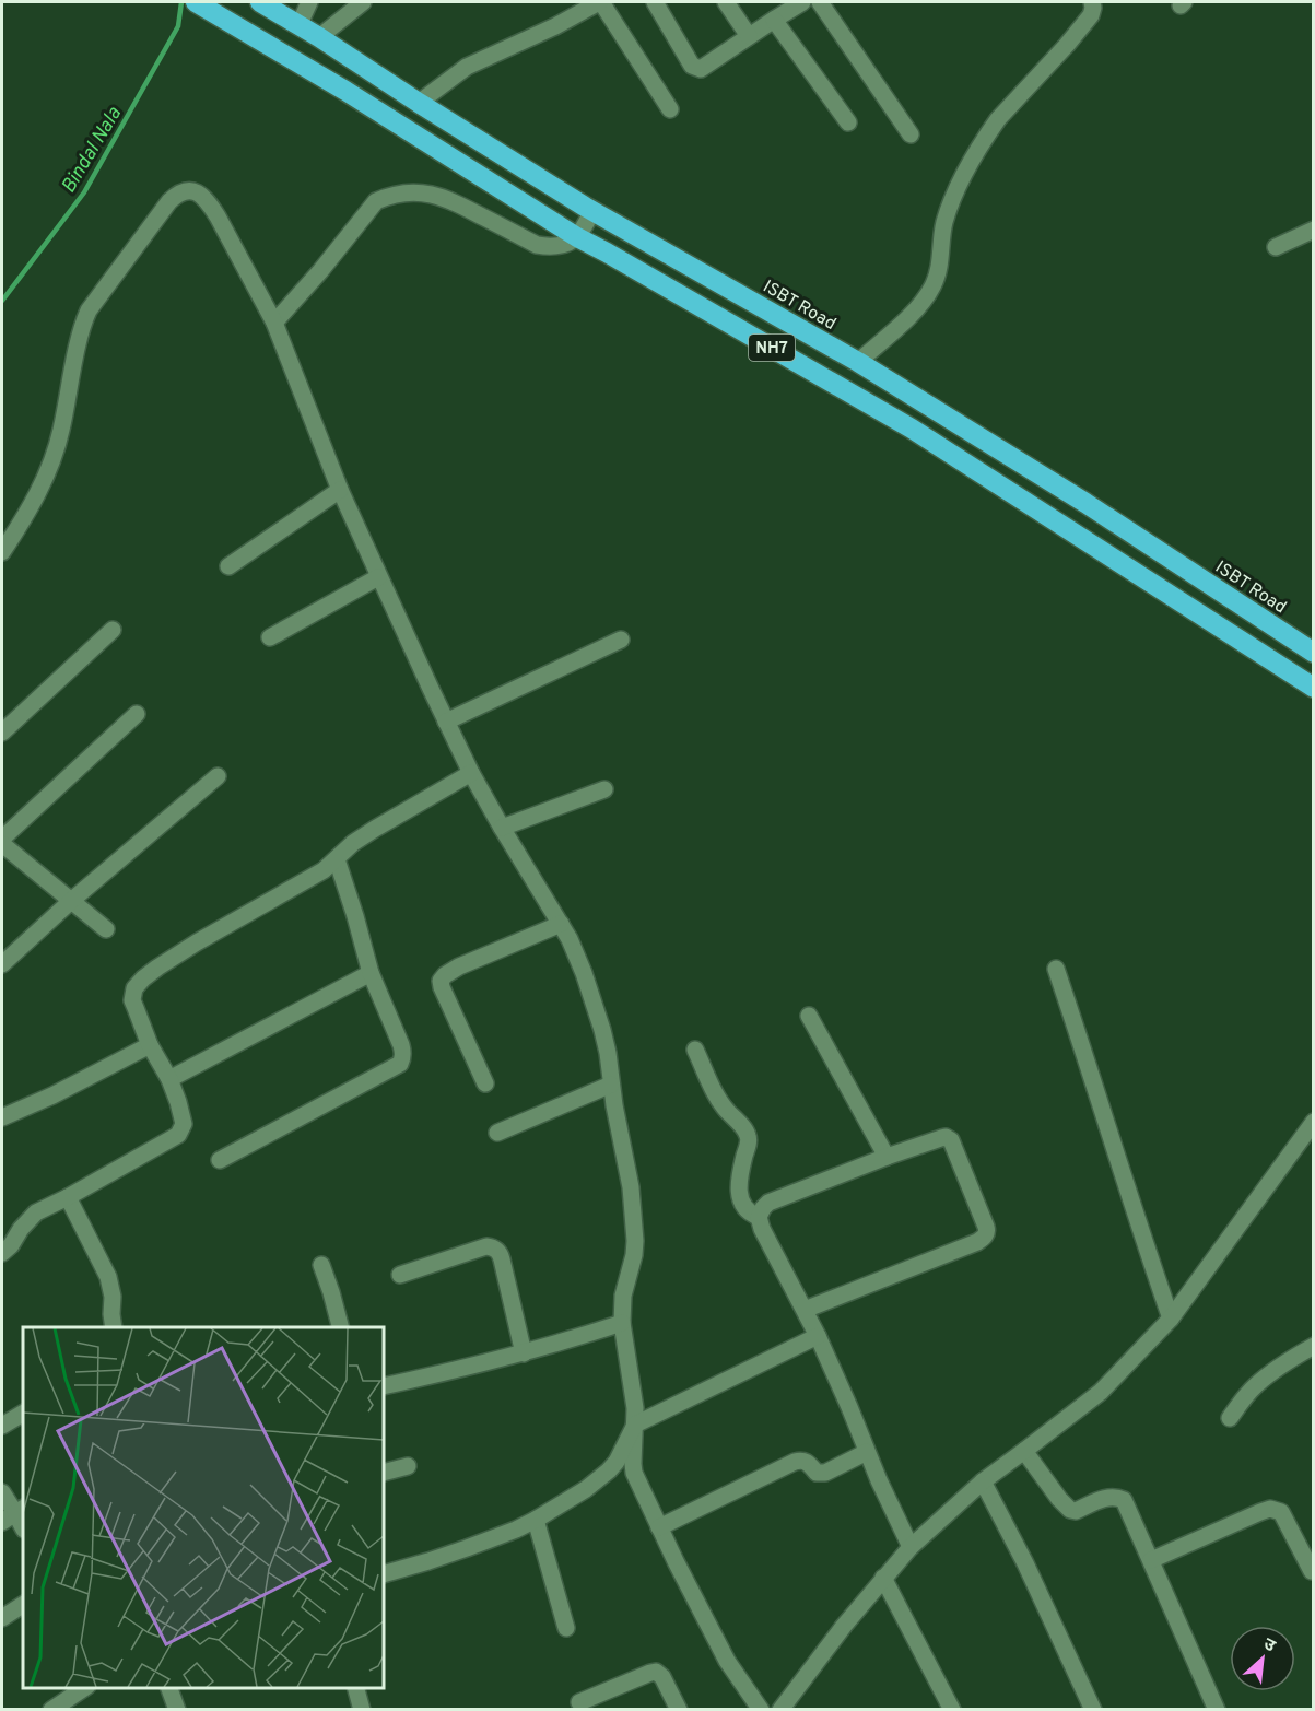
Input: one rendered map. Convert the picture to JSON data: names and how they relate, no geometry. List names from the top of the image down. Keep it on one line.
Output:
{"streets":{"highway":["ISBT Road","NH7"]},"water":["Bindal Nala"],"north":"top right"}
